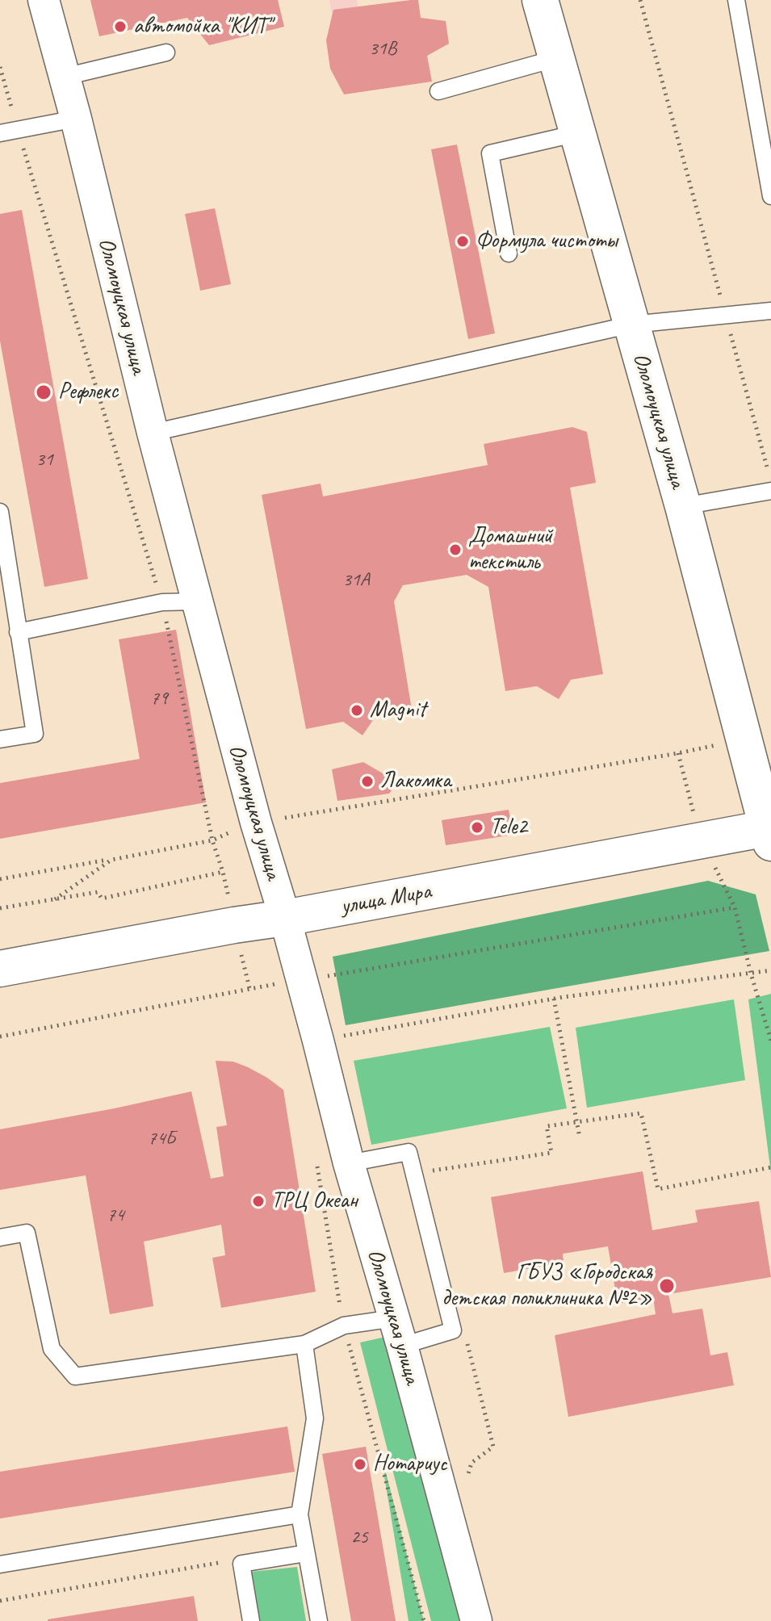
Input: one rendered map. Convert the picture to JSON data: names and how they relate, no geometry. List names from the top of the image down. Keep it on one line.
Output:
{"streets":{"street":["Оломоуцкая улица","улица Мира"]},"crossings":[["Оломоуцкая улица","улица Мира"]],"places":["автомойка \"КИТ\"","Формула чистоты","Рефлекс","Домашний текстиль","Magnit","Лакомка","Tele2","ТРЦ Океан","ГБУЗ «Городская детская поликлиника №2»","Нотариус"],"house_numbers":["31В","31","31А","79","74Б","74","25"]}
